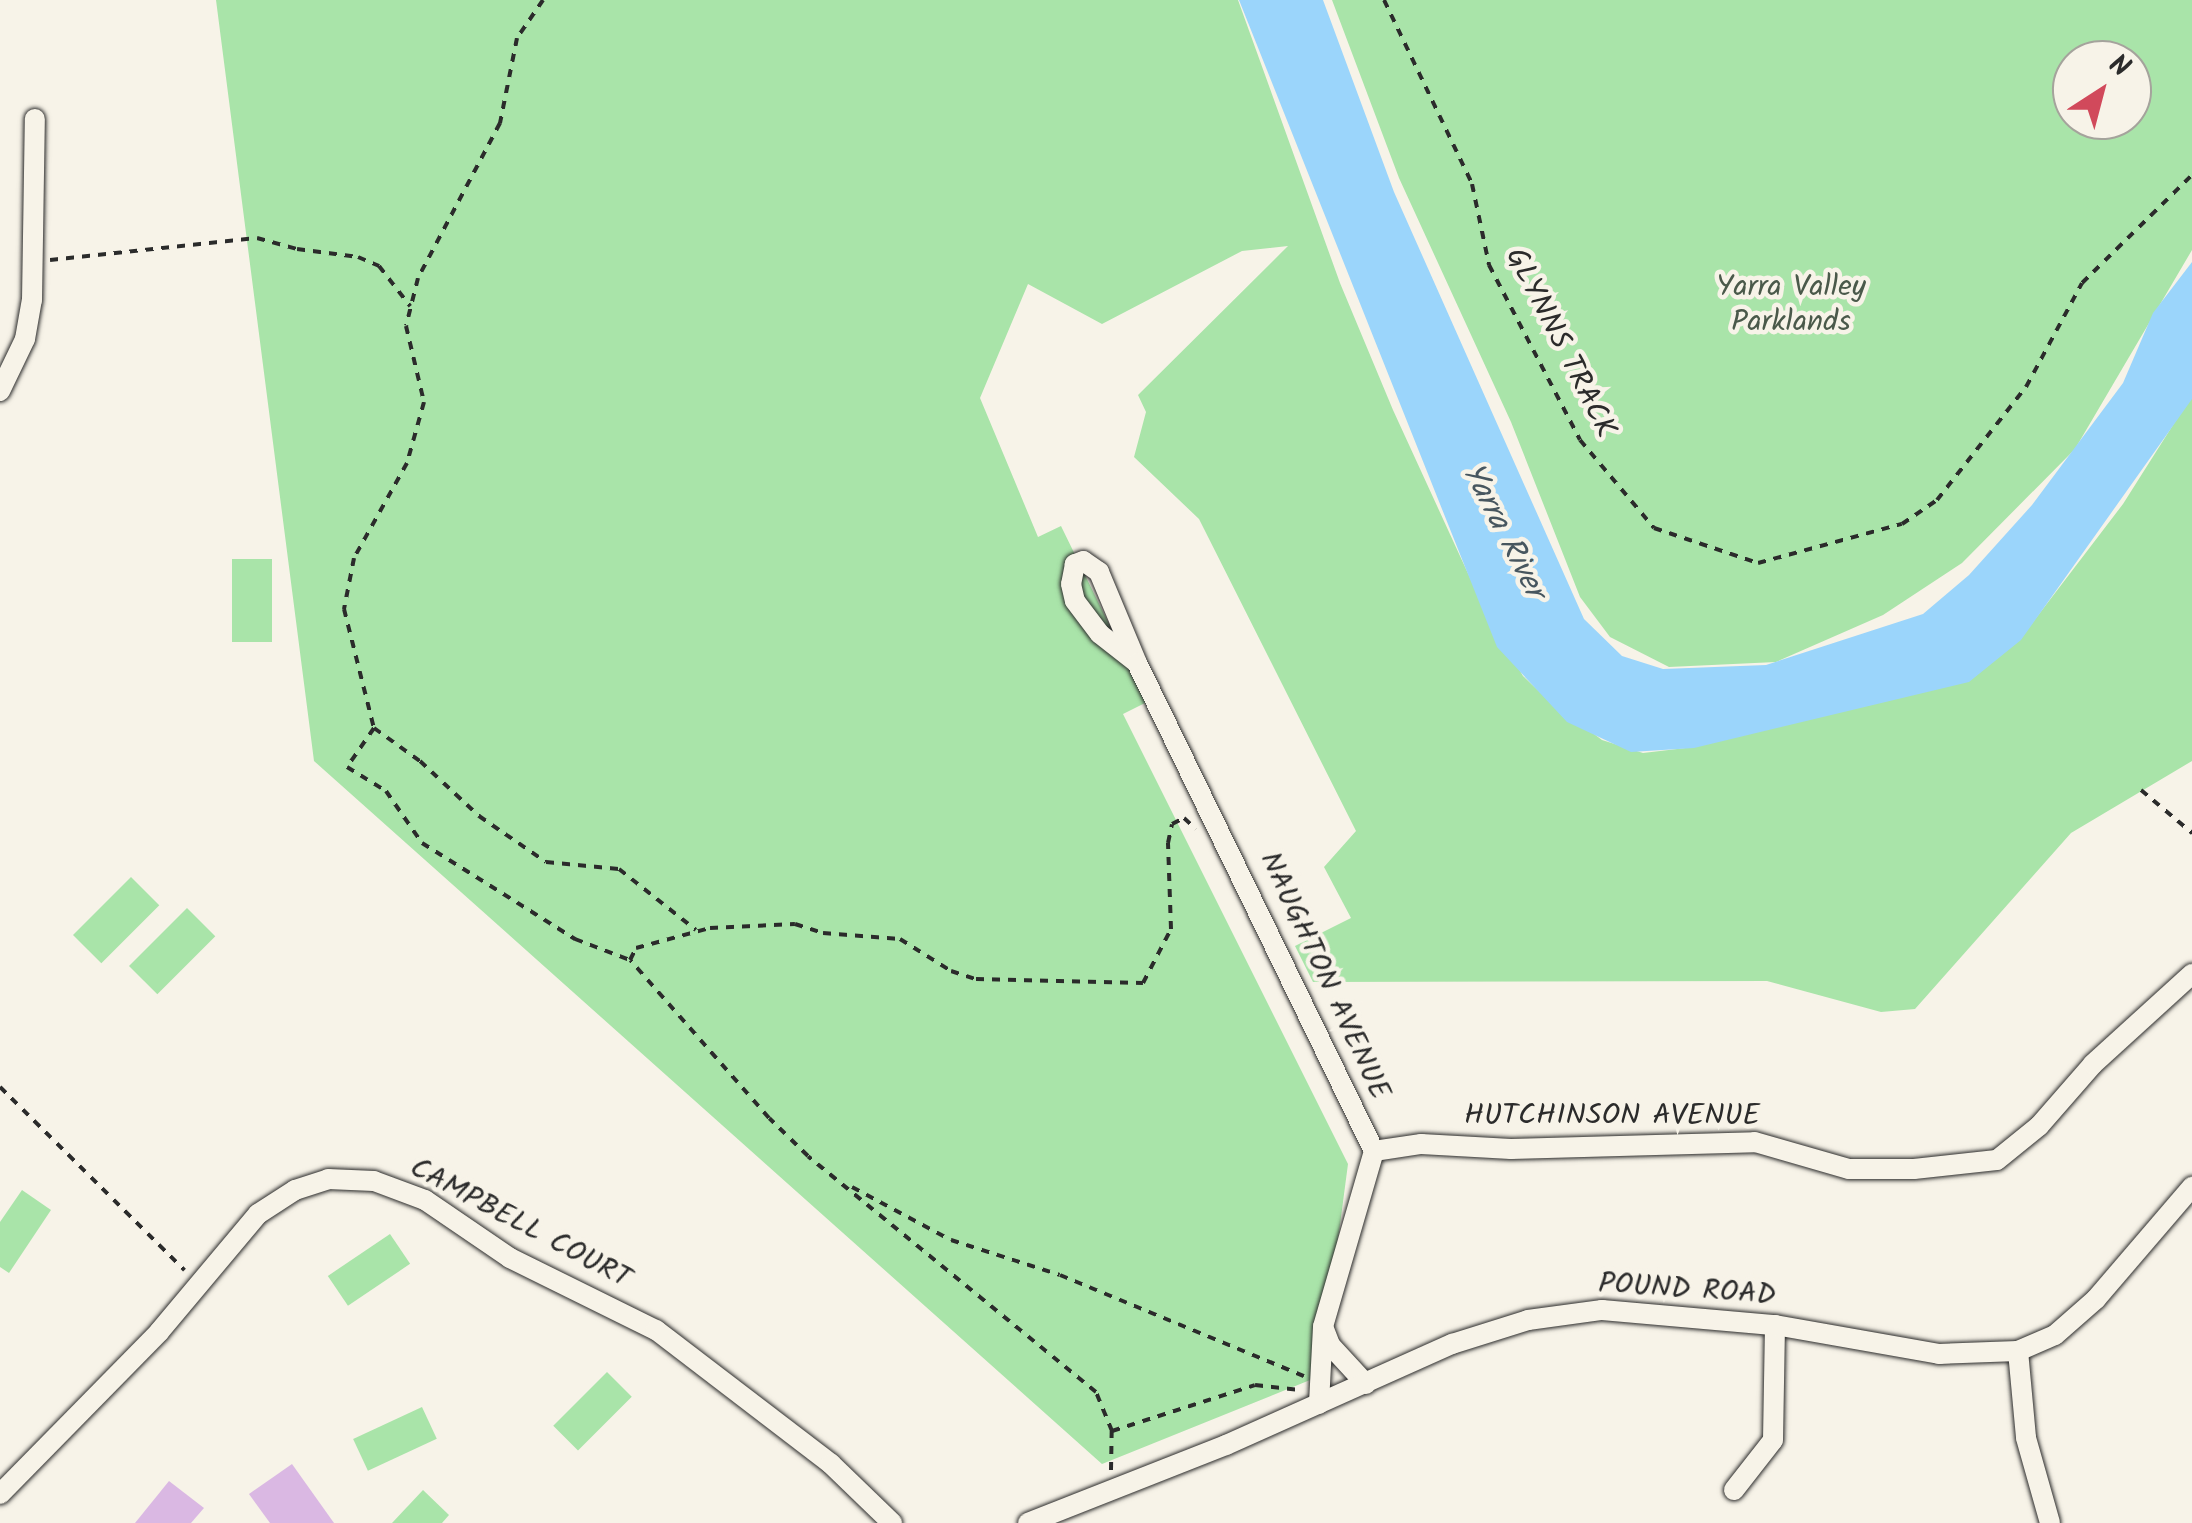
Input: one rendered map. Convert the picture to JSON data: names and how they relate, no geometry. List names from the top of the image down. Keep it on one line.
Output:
{"streets":{"street":["NAUGHTON AVENUE","HUTCHINSON AVENUE","CAMPBELL COURT","POUND ROAD"],"path":["GLYNNS TRACK"]},"crossings":[["NAUGHTON AVENUE","HUTCHINSON AVENUE"]],"water":["Yarra River"],"parks":["Yarra Valley Parklands"],"north":"top right"}
